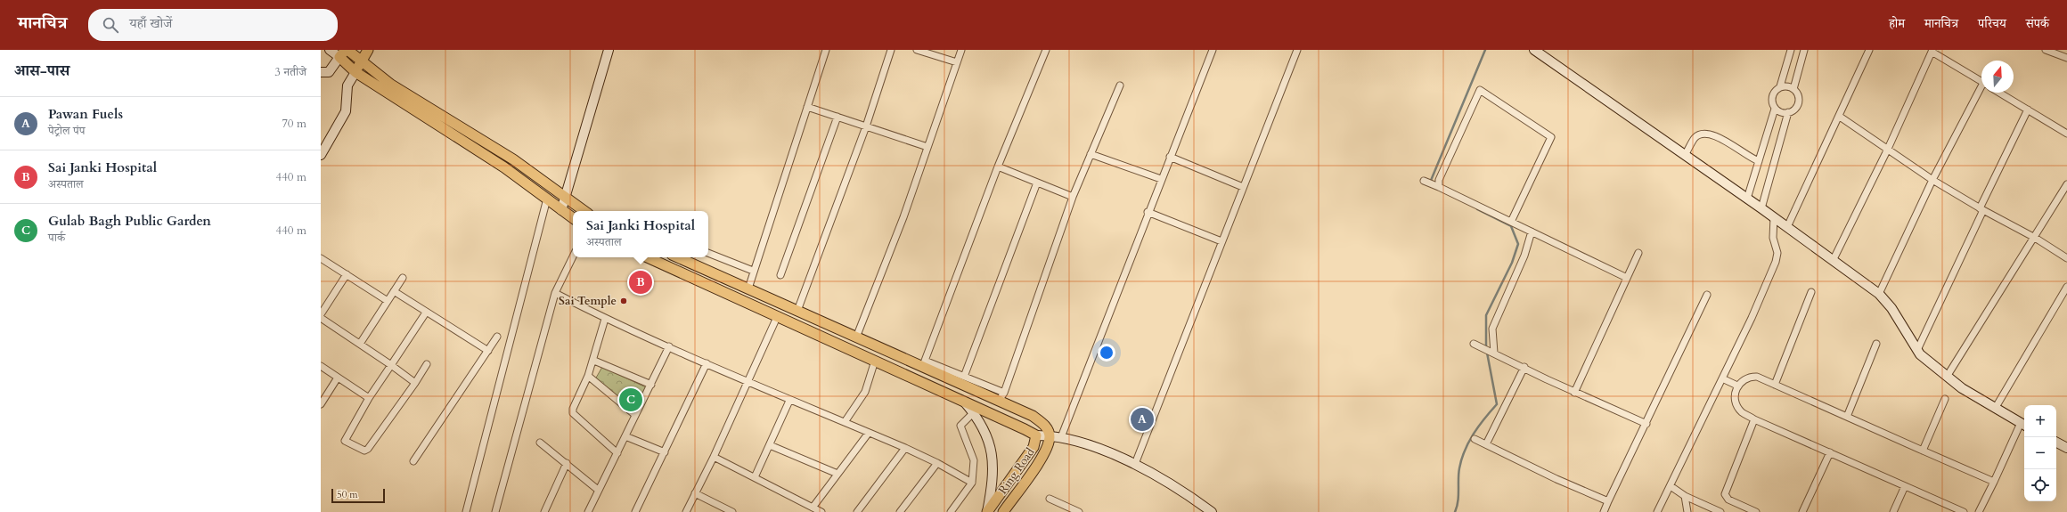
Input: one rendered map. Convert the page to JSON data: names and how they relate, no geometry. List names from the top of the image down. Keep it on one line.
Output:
{"streets":{"main road":["Ring Road"]},"places":["Sai Temple"],"scale_bar":"50 m","north":"top","page":{"header":"मानचित्र","search":"यहाँ खोजें","nav":["होम","मानचित्र","परिचय","संपर्क"],"heading":["आस-पास","3 नतीजे"],"list":[{"mark":"A","name":"Pawan Fuels","note":"पेट्रोल पंप","value":"70 m"},{"mark":"B","name":"Sai Janki Hospital","note":"अस्पताल","value":"440 m"},{"mark":"C","name":"Gulab Bagh Public Garden","note":"पार्क","value":"440 m"}],"popup":["Sai Janki Hospital","अस्पताल"],"pins":["B","C","A"],"map_buttons":["+","−"],"scale":"50 m"}}
